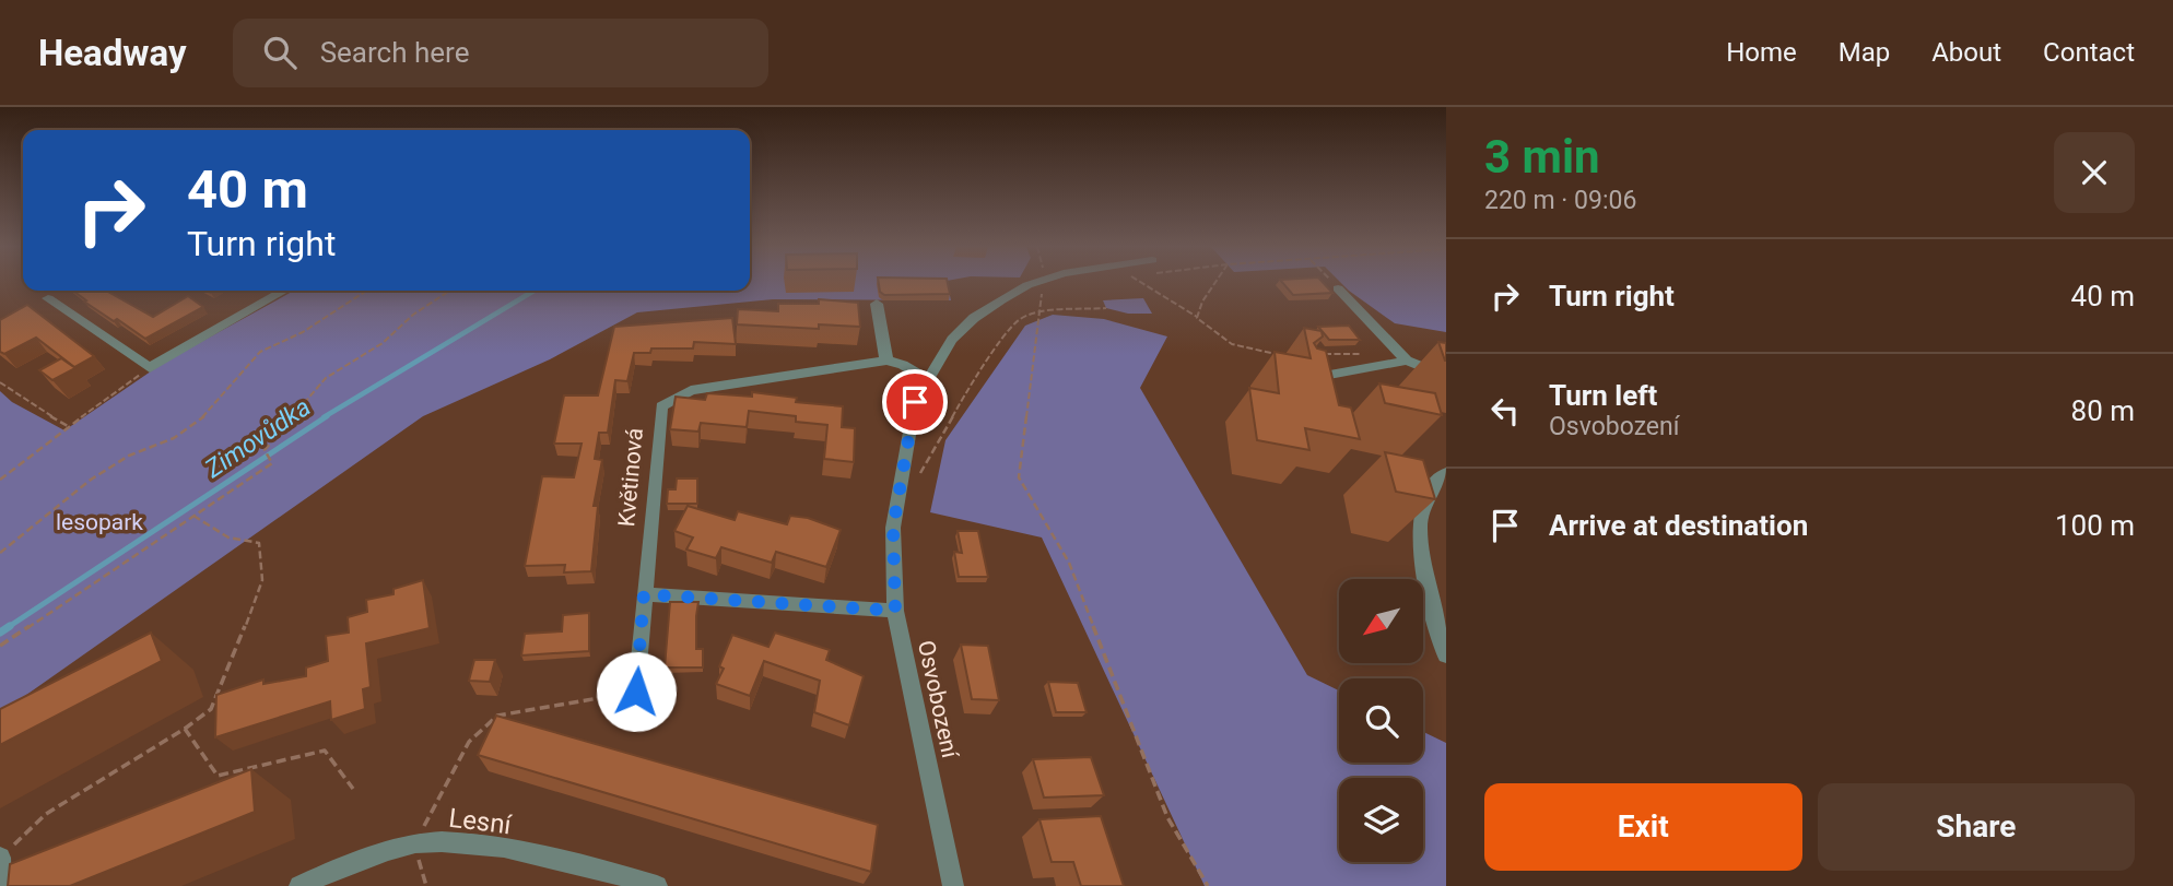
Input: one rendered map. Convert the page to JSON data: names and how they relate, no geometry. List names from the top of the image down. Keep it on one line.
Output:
{"streets":{"street":["Květinová","Osvobození","Lesní"]},"water":["Zimovůdka"],"parks":["lesopark"],"north":"bottom left","page":{"header":"Headway","search":"Search here","nav":["Home","Map","About","Contact"],"heading":["3 min","220 m · 09:06"],"turn":["40 m","Turn right"],"list":[{"name":"Turn right","value":"40 m"},{"name":"Turn left","note":"Osvobození","value":"80 m"},{"name":"Arrive at destination","value":"100 m"}],"buttons":["Exit","Share"]}}
